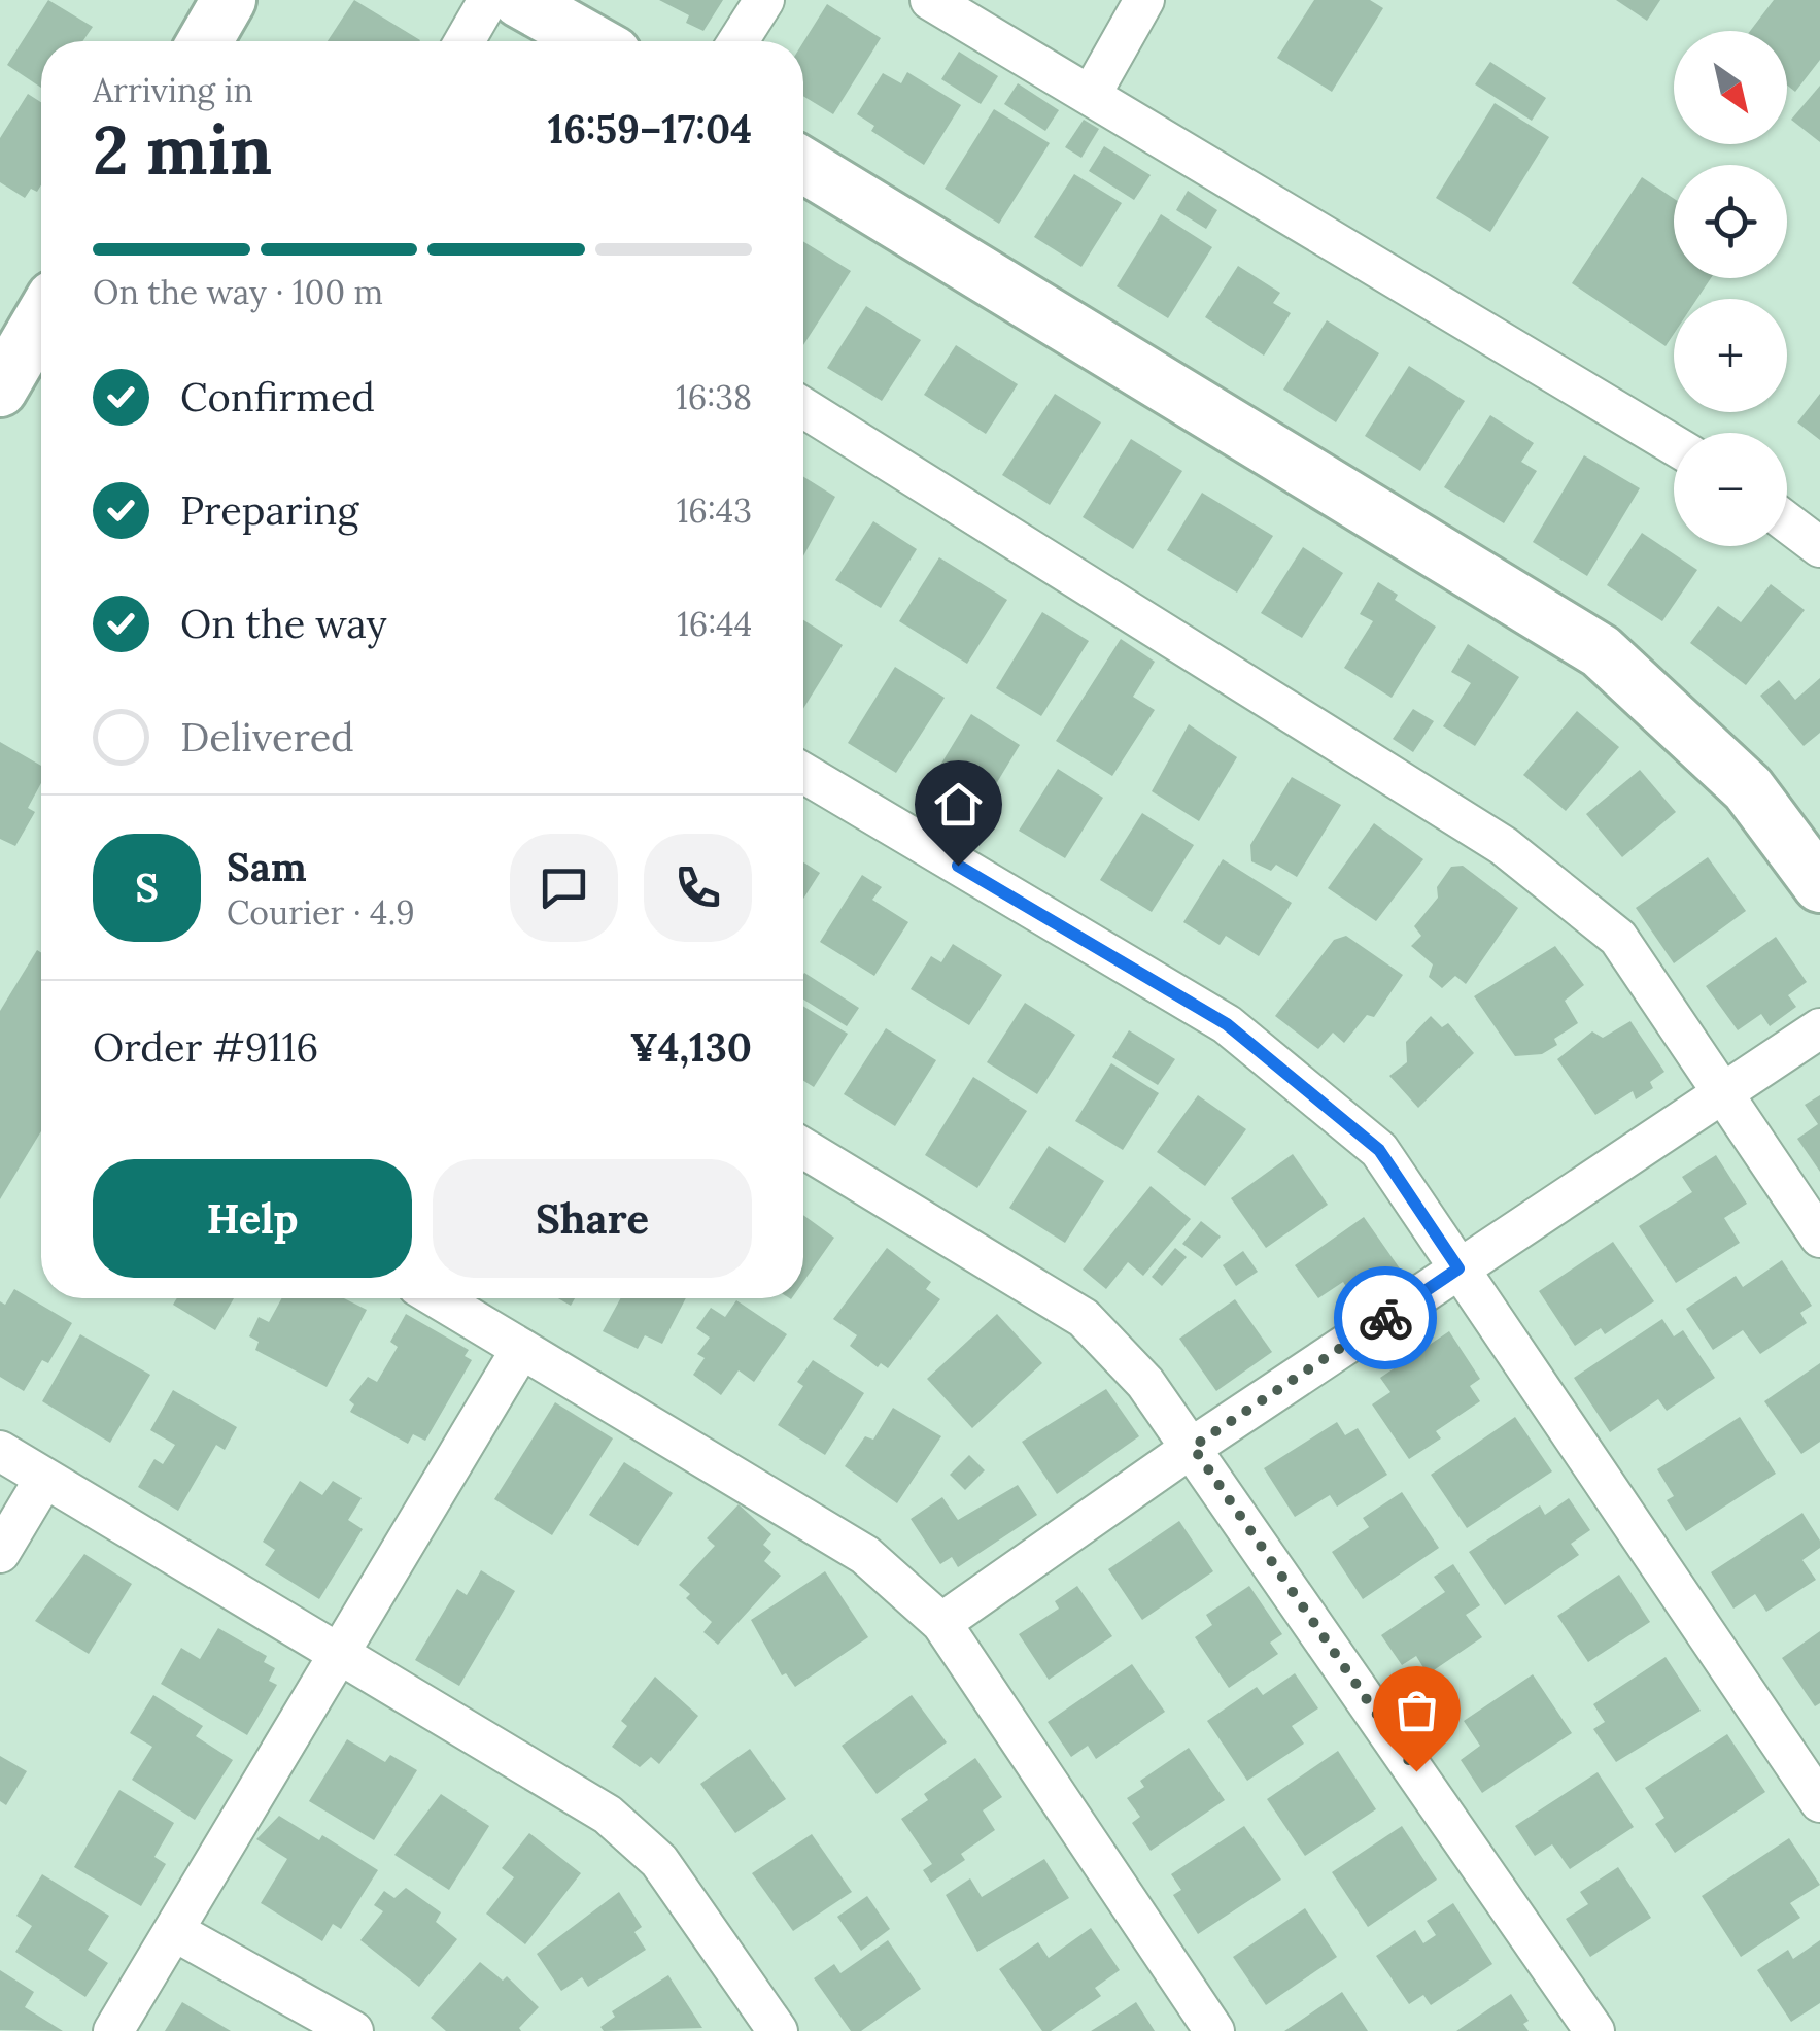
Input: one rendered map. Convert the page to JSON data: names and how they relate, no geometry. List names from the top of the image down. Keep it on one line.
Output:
{"north":"bottom right","page":{"map_buttons":["+","−"],"heading":["2 min","Arriving in","16:59–17:04"],"panel":["Sam","Courier · 4.9","Order #9116","¥4,130"],"bar":"On the way · 100 m","list":[["Confirmed","16:38"],["Preparing","16:43"],["On the way","16:44"],"Delivered"],"round":"S","buttons":["Help","Share"]}}
